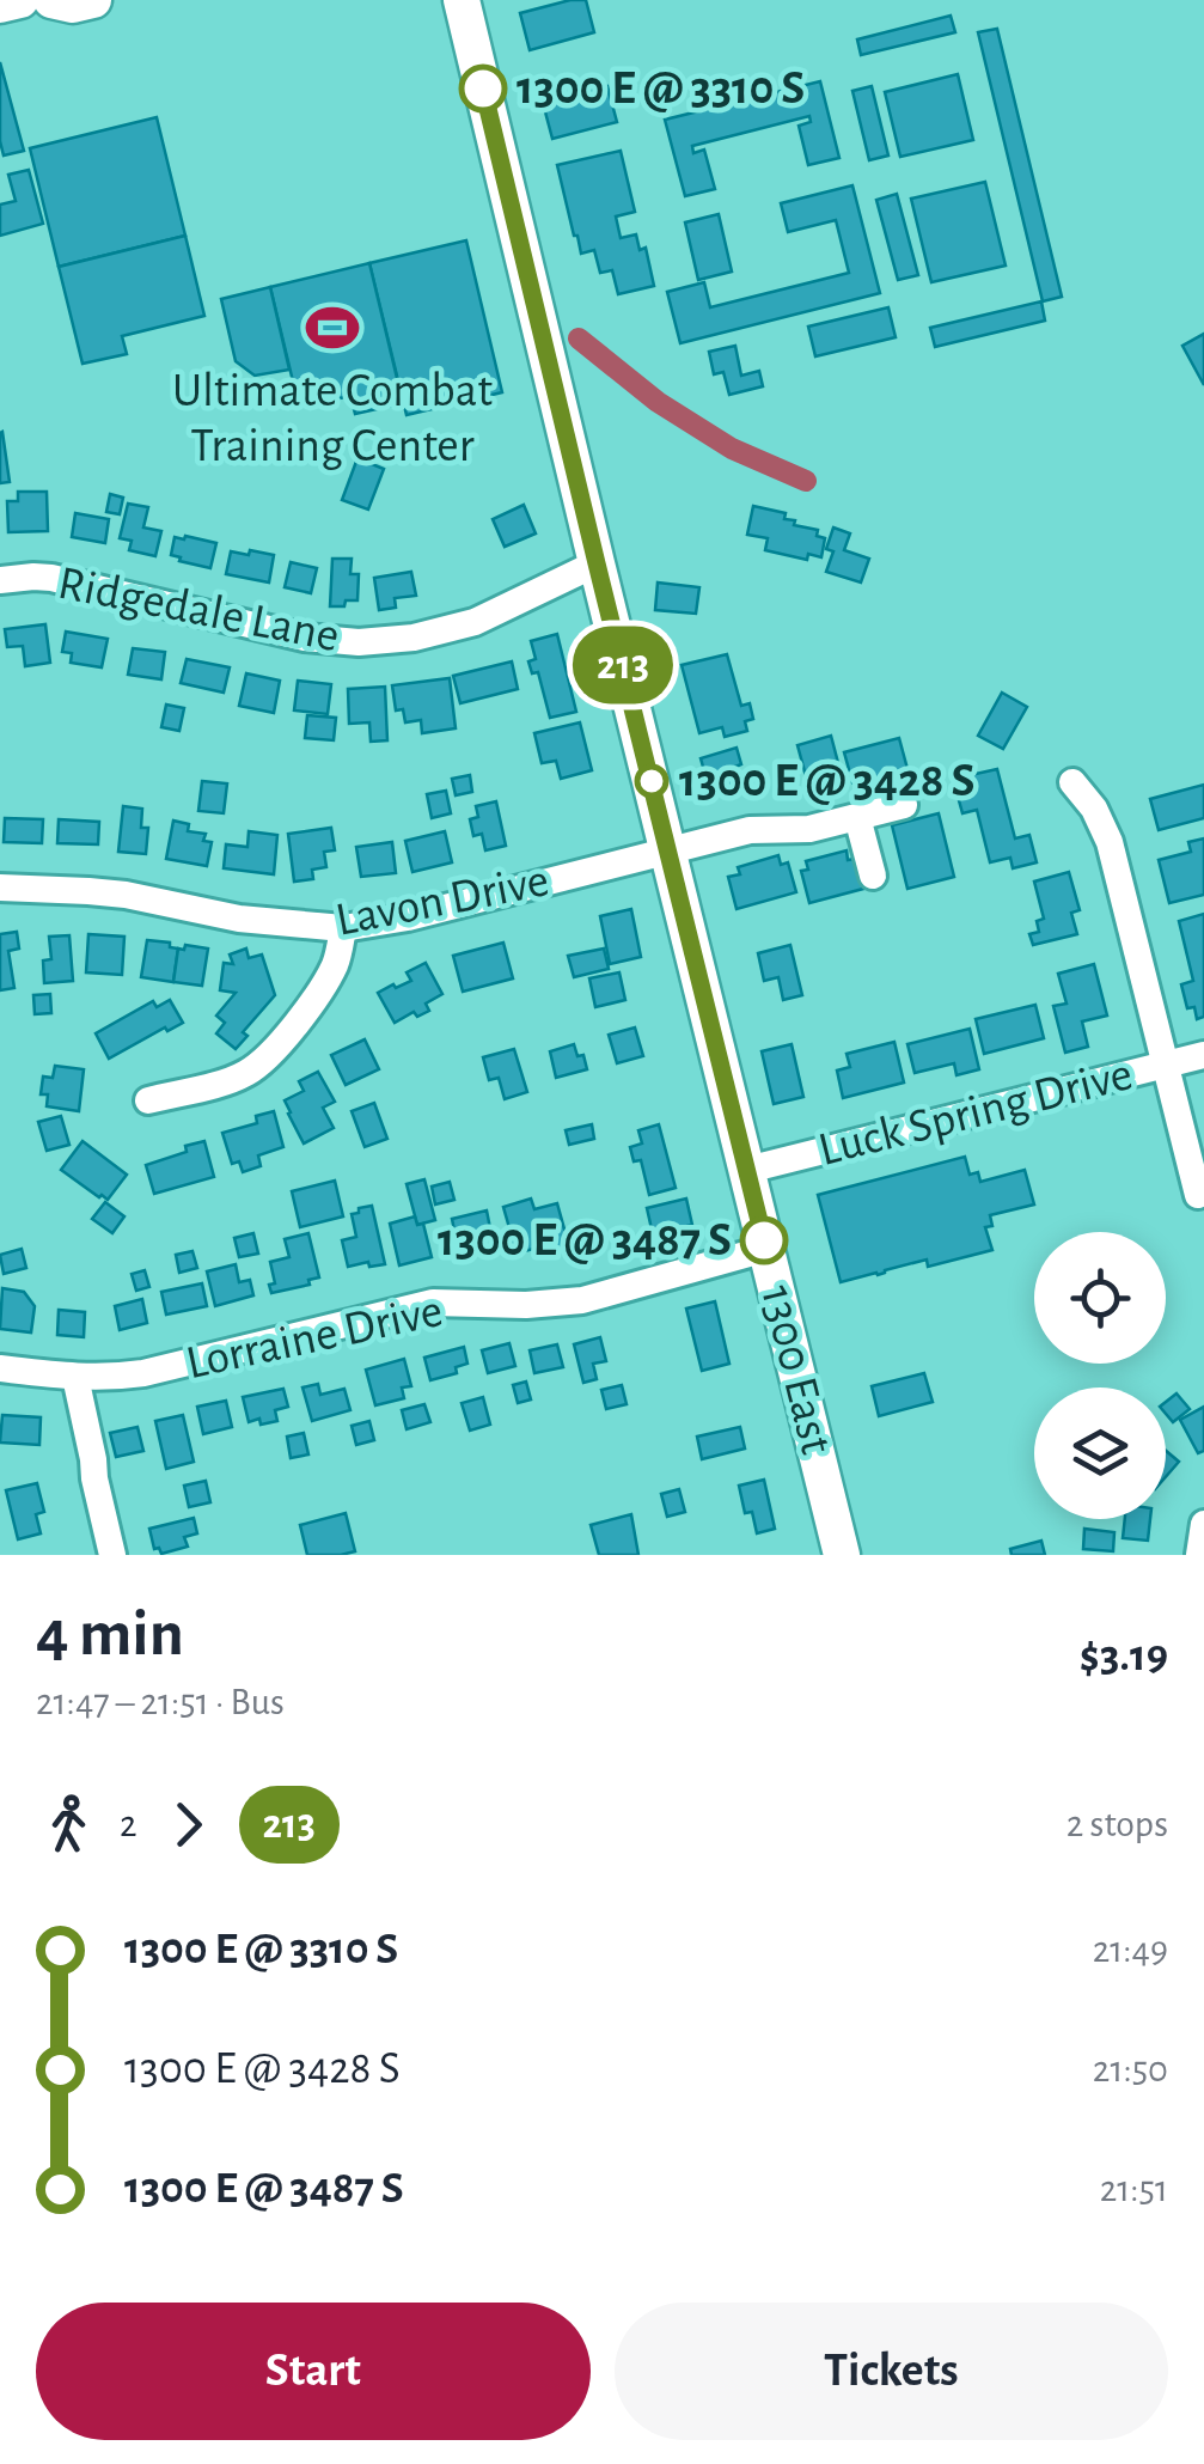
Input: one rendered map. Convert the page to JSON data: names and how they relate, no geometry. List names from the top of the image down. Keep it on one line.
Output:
{"streets":{"main road":["1300 East"],"street":["Ridgedale Lane","Lavon Drive","Luck Spring Drive","Lorraine Drive"]},"crossings":[["Ridgedale Lane","1300 East"],["Lavon Drive","1300 East"],["Luck Spring Drive","1300 East"],["Lorraine Drive","1300 East"]],"places":{"other":["1300 E @ 3310 S","1300 E @ 3428 S","1300 E @ 3487 S"],"sports":["Ultimate Combat Training Center"]},"lines":["bus line 213"],"page":{"on_map":"213","heading":["4 min","21:47 – 21:51 · Bus","$3.19"],"legs":["2","213","2 stops"],"list":[{"name":"1300 E @ 3310 S","value":"21:49"},{"name":"1300 E @ 3428 S","value":"21:50"},{"name":"1300 E @ 3487 S","value":"21:51"}],"buttons":["Start","Tickets"]}}
